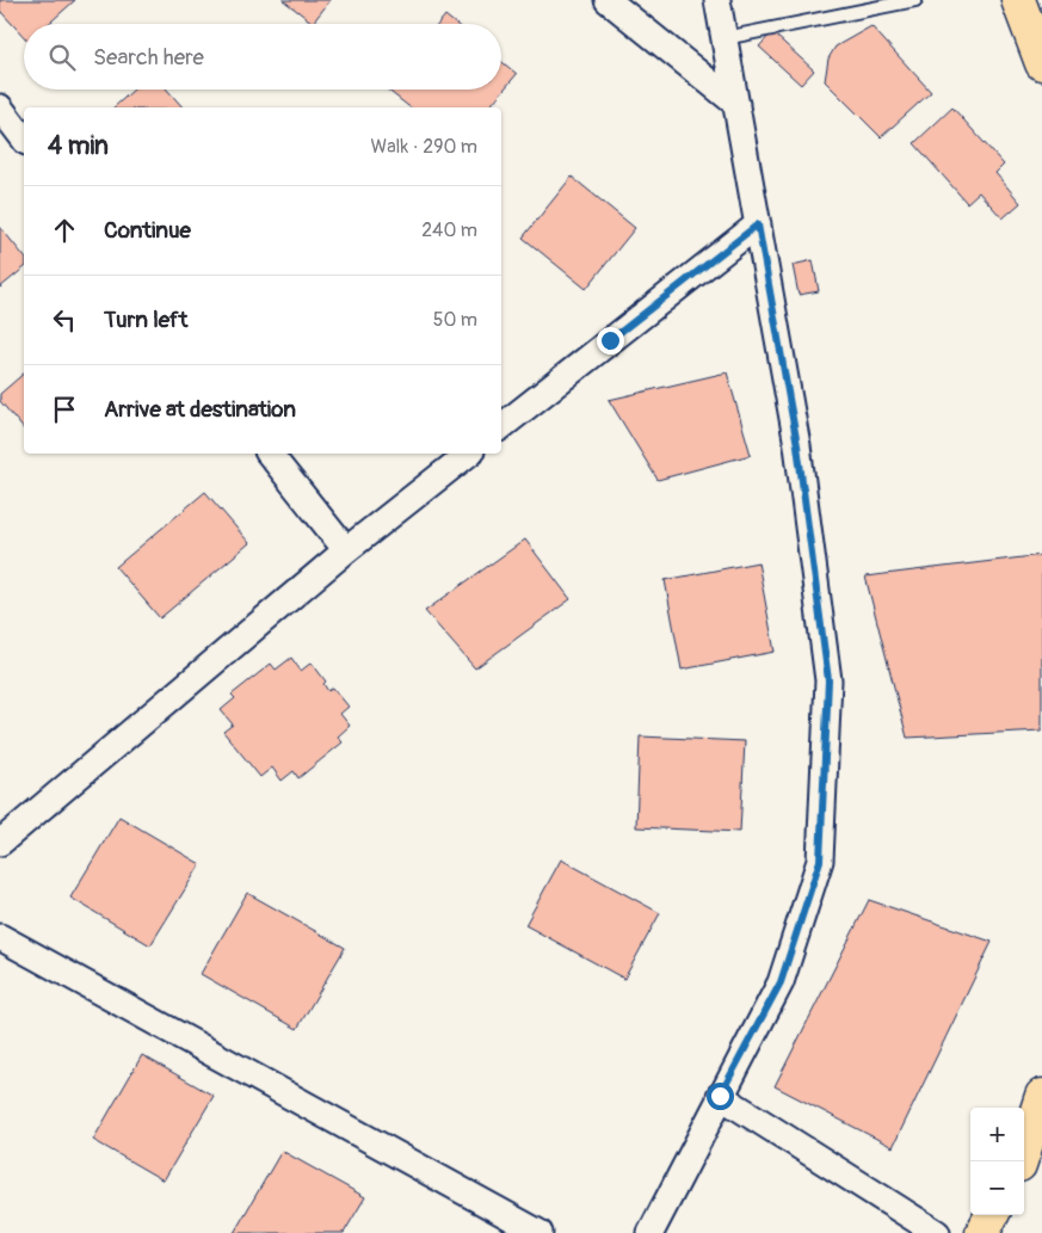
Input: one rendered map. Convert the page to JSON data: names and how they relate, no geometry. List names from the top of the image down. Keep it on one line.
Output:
{"page":{"search":"Search here","heading":["4 min","Walk · 290 m"],"list":[["Continue","240 m"],["Turn left","50 m"],"Arrive at destination"],"map_buttons":["+","−"]}}
